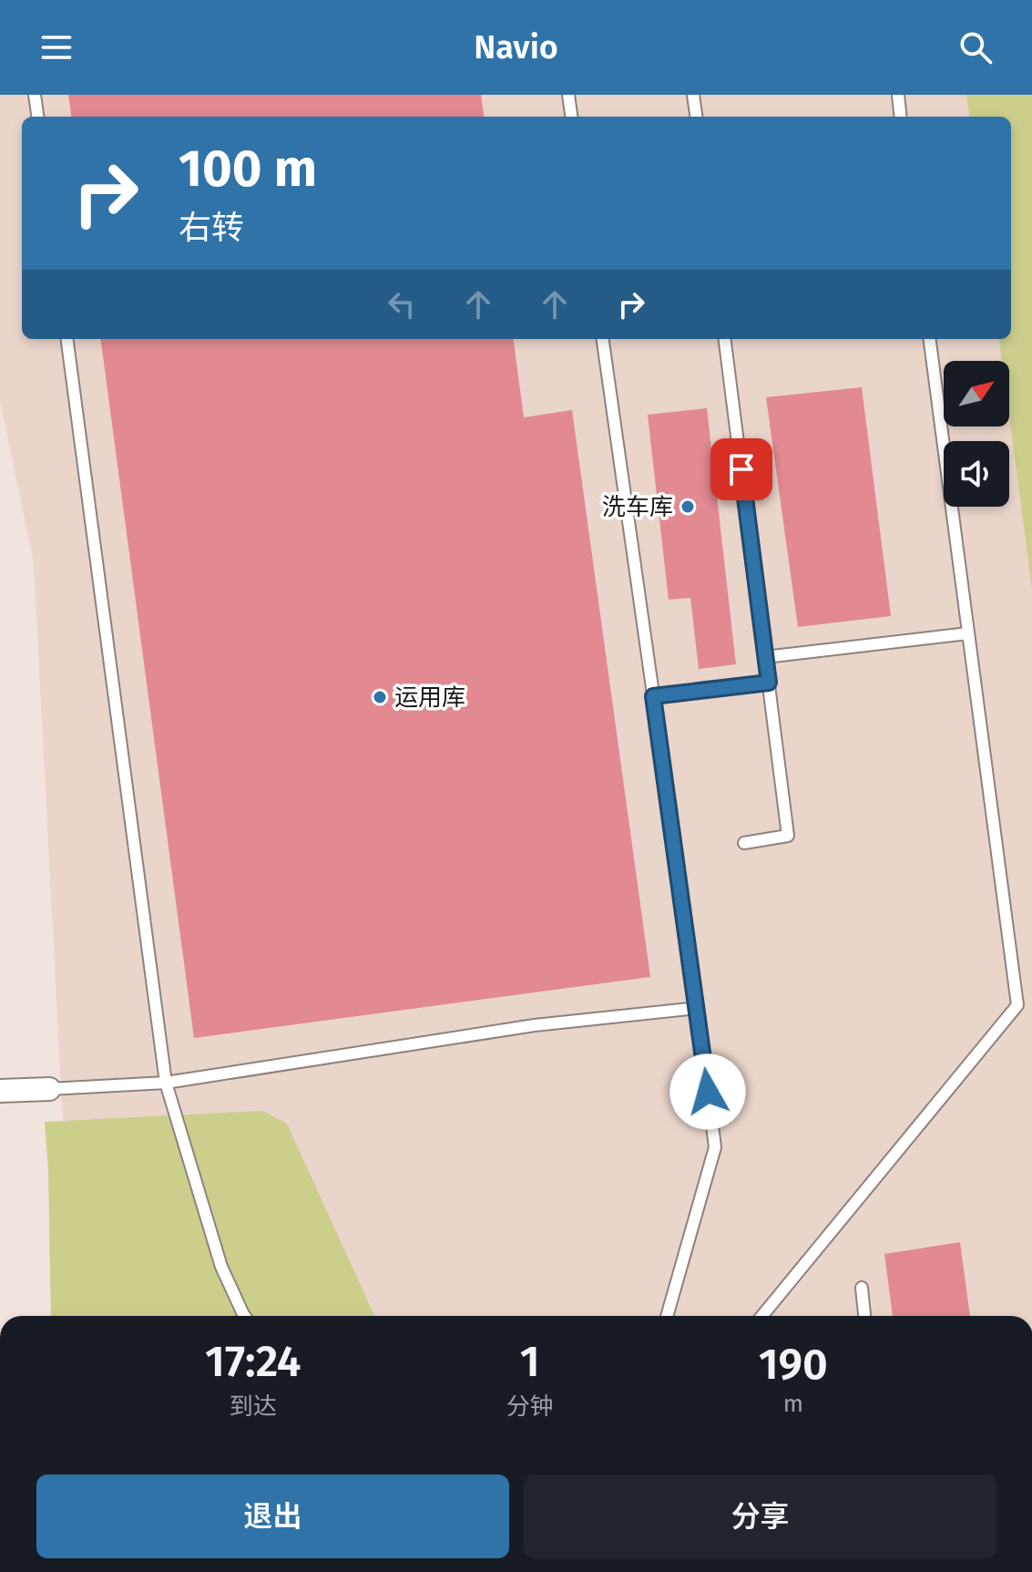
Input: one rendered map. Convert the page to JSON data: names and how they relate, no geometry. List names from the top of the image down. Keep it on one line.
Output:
{"places":["洗车库","运用库"],"north":"top right","page":{"header":"Navio","turn":["100 m","右转"],"eta":["17:24","到达","1","分钟","190","m"],"buttons":["退出","分享"]}}
